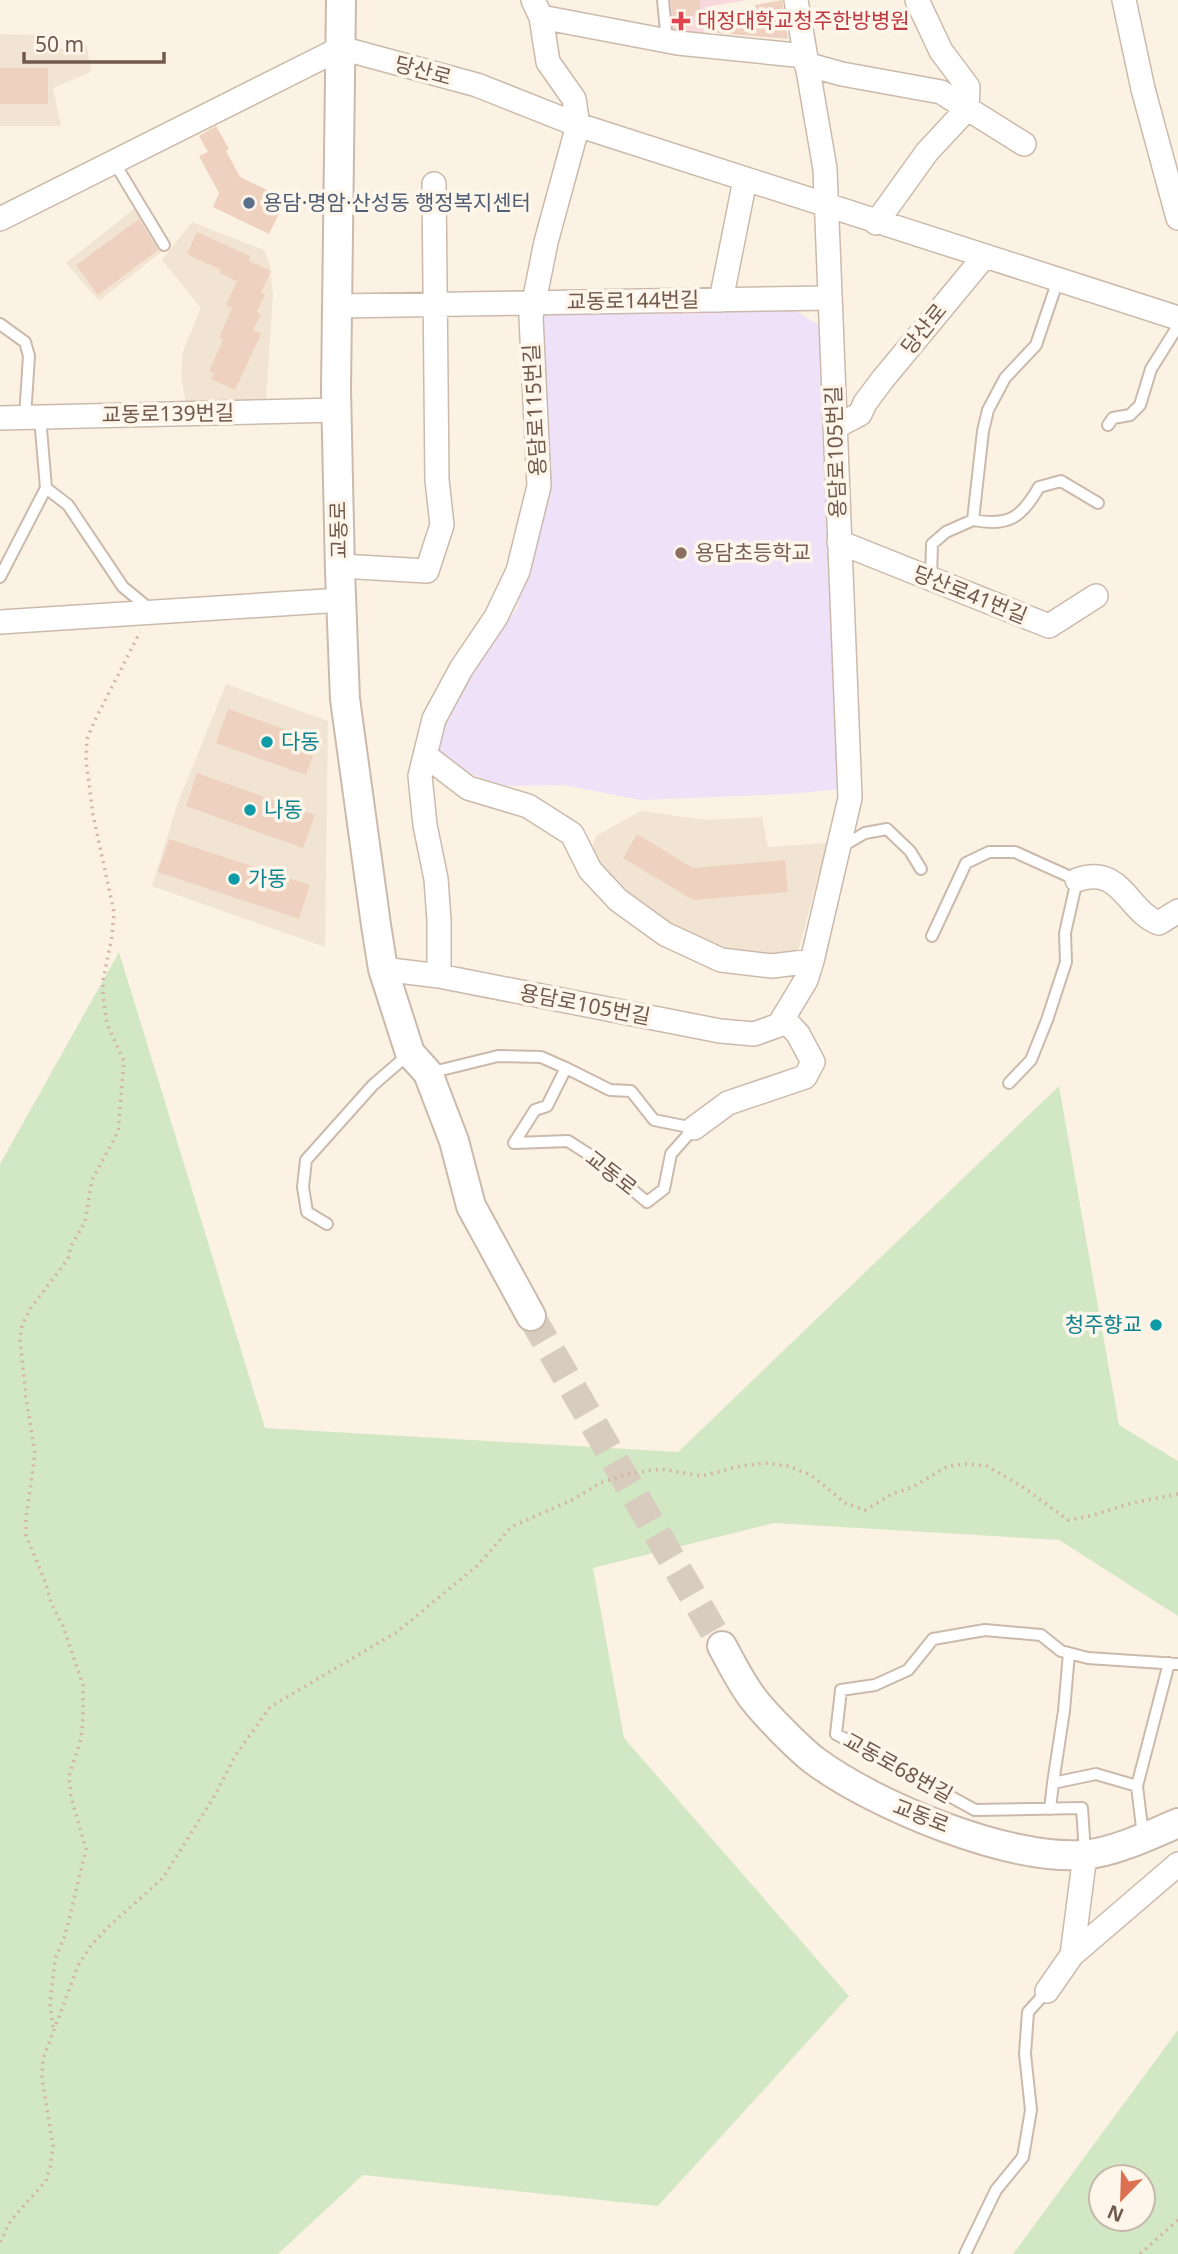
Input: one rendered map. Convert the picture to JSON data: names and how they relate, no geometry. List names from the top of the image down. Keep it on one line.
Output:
{"streets":{"street":["당산로","교동로144번길","용담로115번길","교동로139번길","용담로105번길","교동로","당산로41번길"],"lane":["교동로68번길"]},"crossings":[["당산로","용담로115번길"],["당산로","용담로105번길"],["당산로","교동로"],["교동로144번길","용담로115번길"],["교동로144번길","용담로105번길"],["교동로144번길","교동로"],["용담로115번길","용담로105번길"],["교동로139번길","교동로"],["용담로105번길","교동로"],["용담로105번길","당산로41번길"],["교동로","교동로68번길"]],"places":{"health":["대정대학교청주한방병원"],"other":["용담·명암·산성동 행정복지센터","용담초등학교","다동","나동","가동","청주향교"]},"scale_bar":"50 m","north":"bottom left"}
